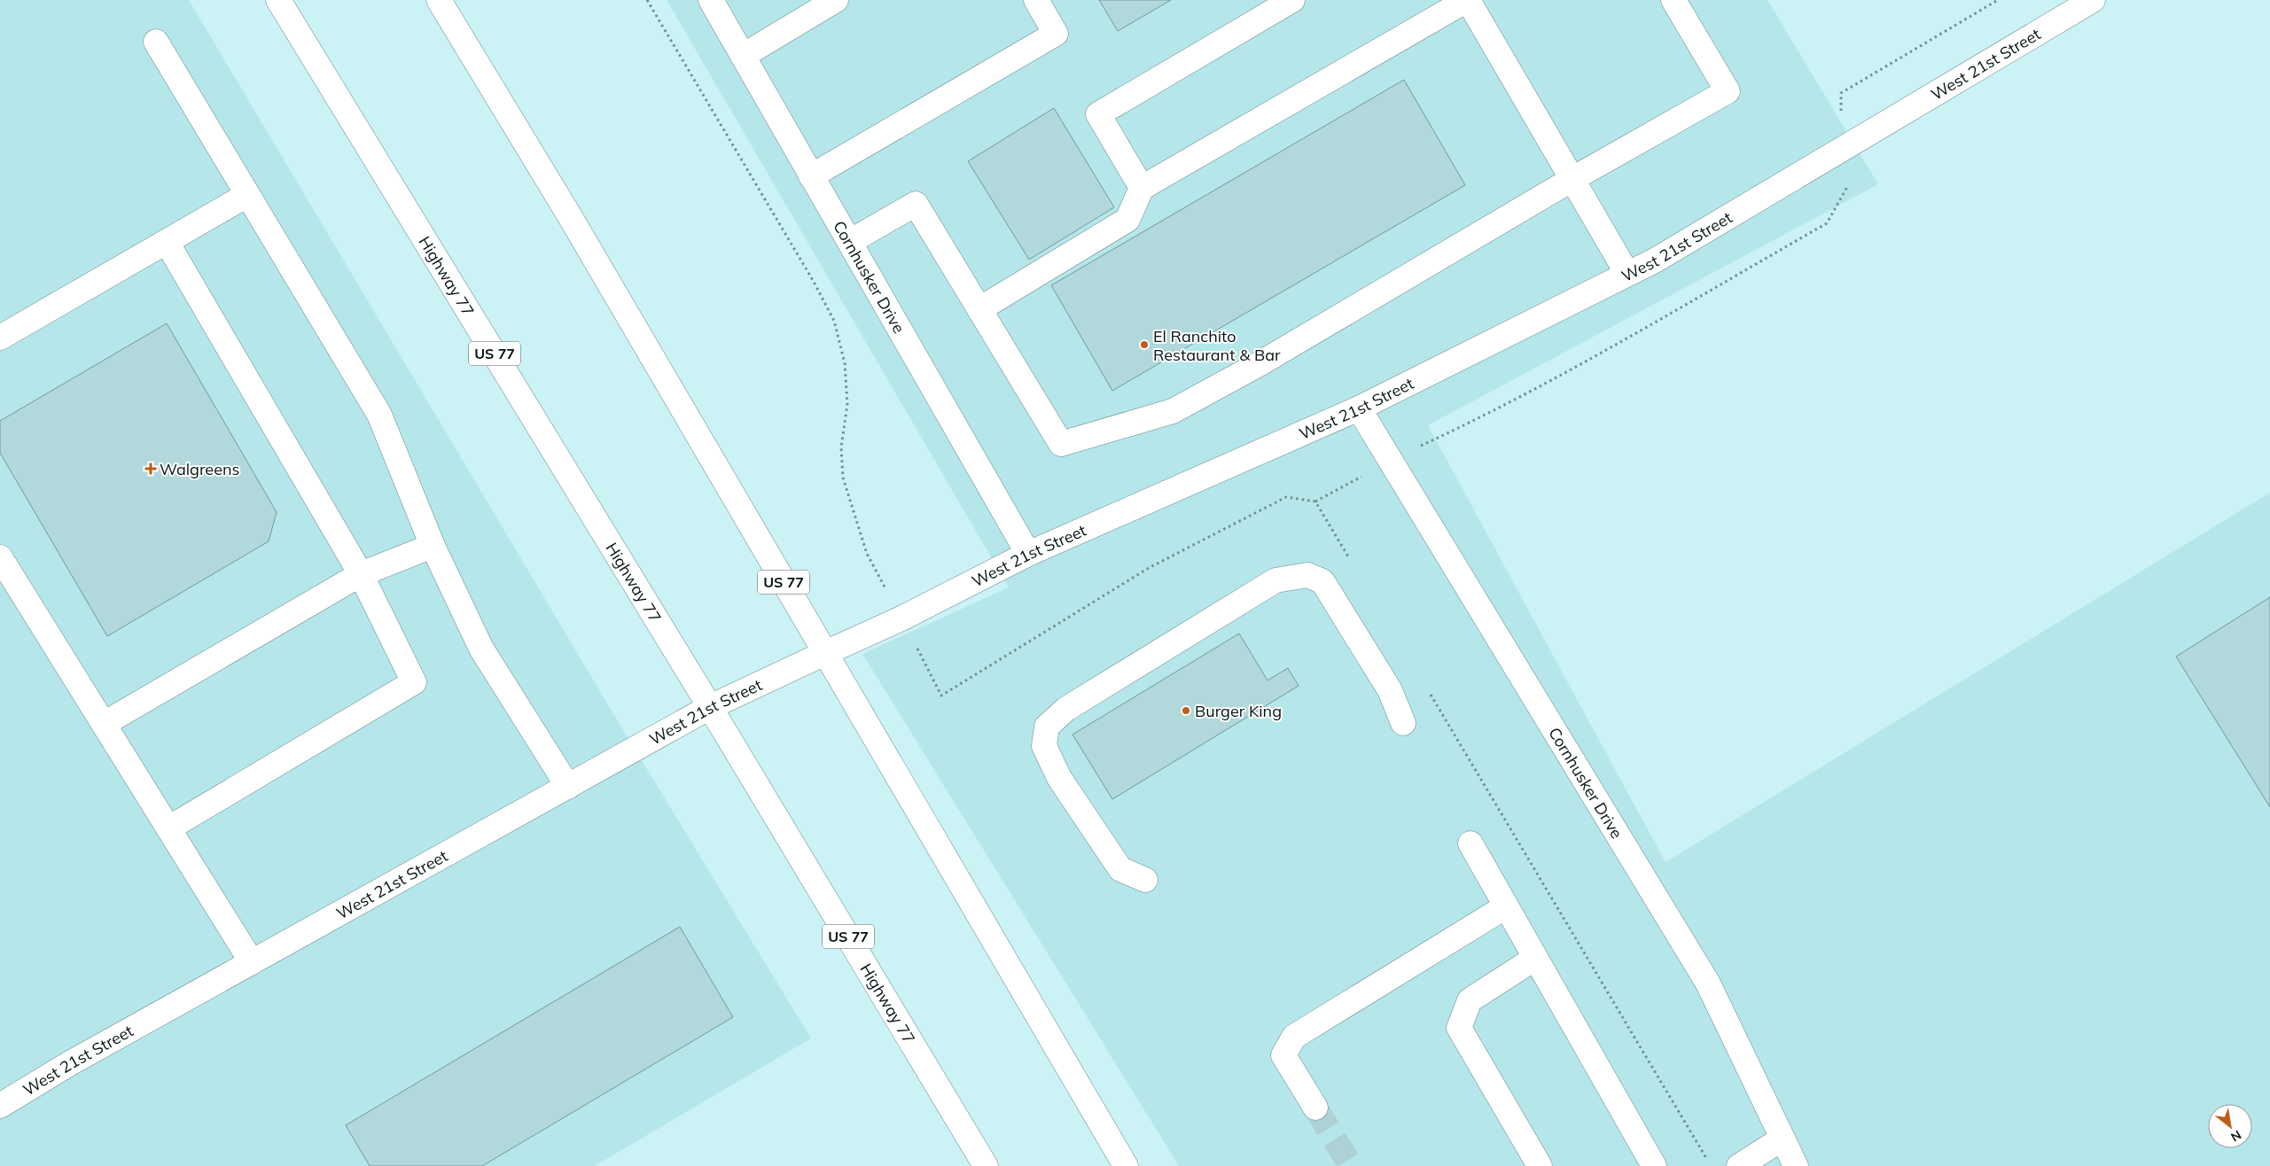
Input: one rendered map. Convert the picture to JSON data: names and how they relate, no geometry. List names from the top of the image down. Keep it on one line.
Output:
{"streets":{"main road":["West 21st Street","Highway 77","Cornhusker Drive","US 77"]},"crossings":[["West 21st Street","Highway 77"],["West 21st Street","Cornhusker Drive"],["West 21st Street","US 77"]],"places":{"other":["El Ranchito Restaurant & Bar","Burger King"],"health":["Walgreens"]},"north":"bottom right"}
